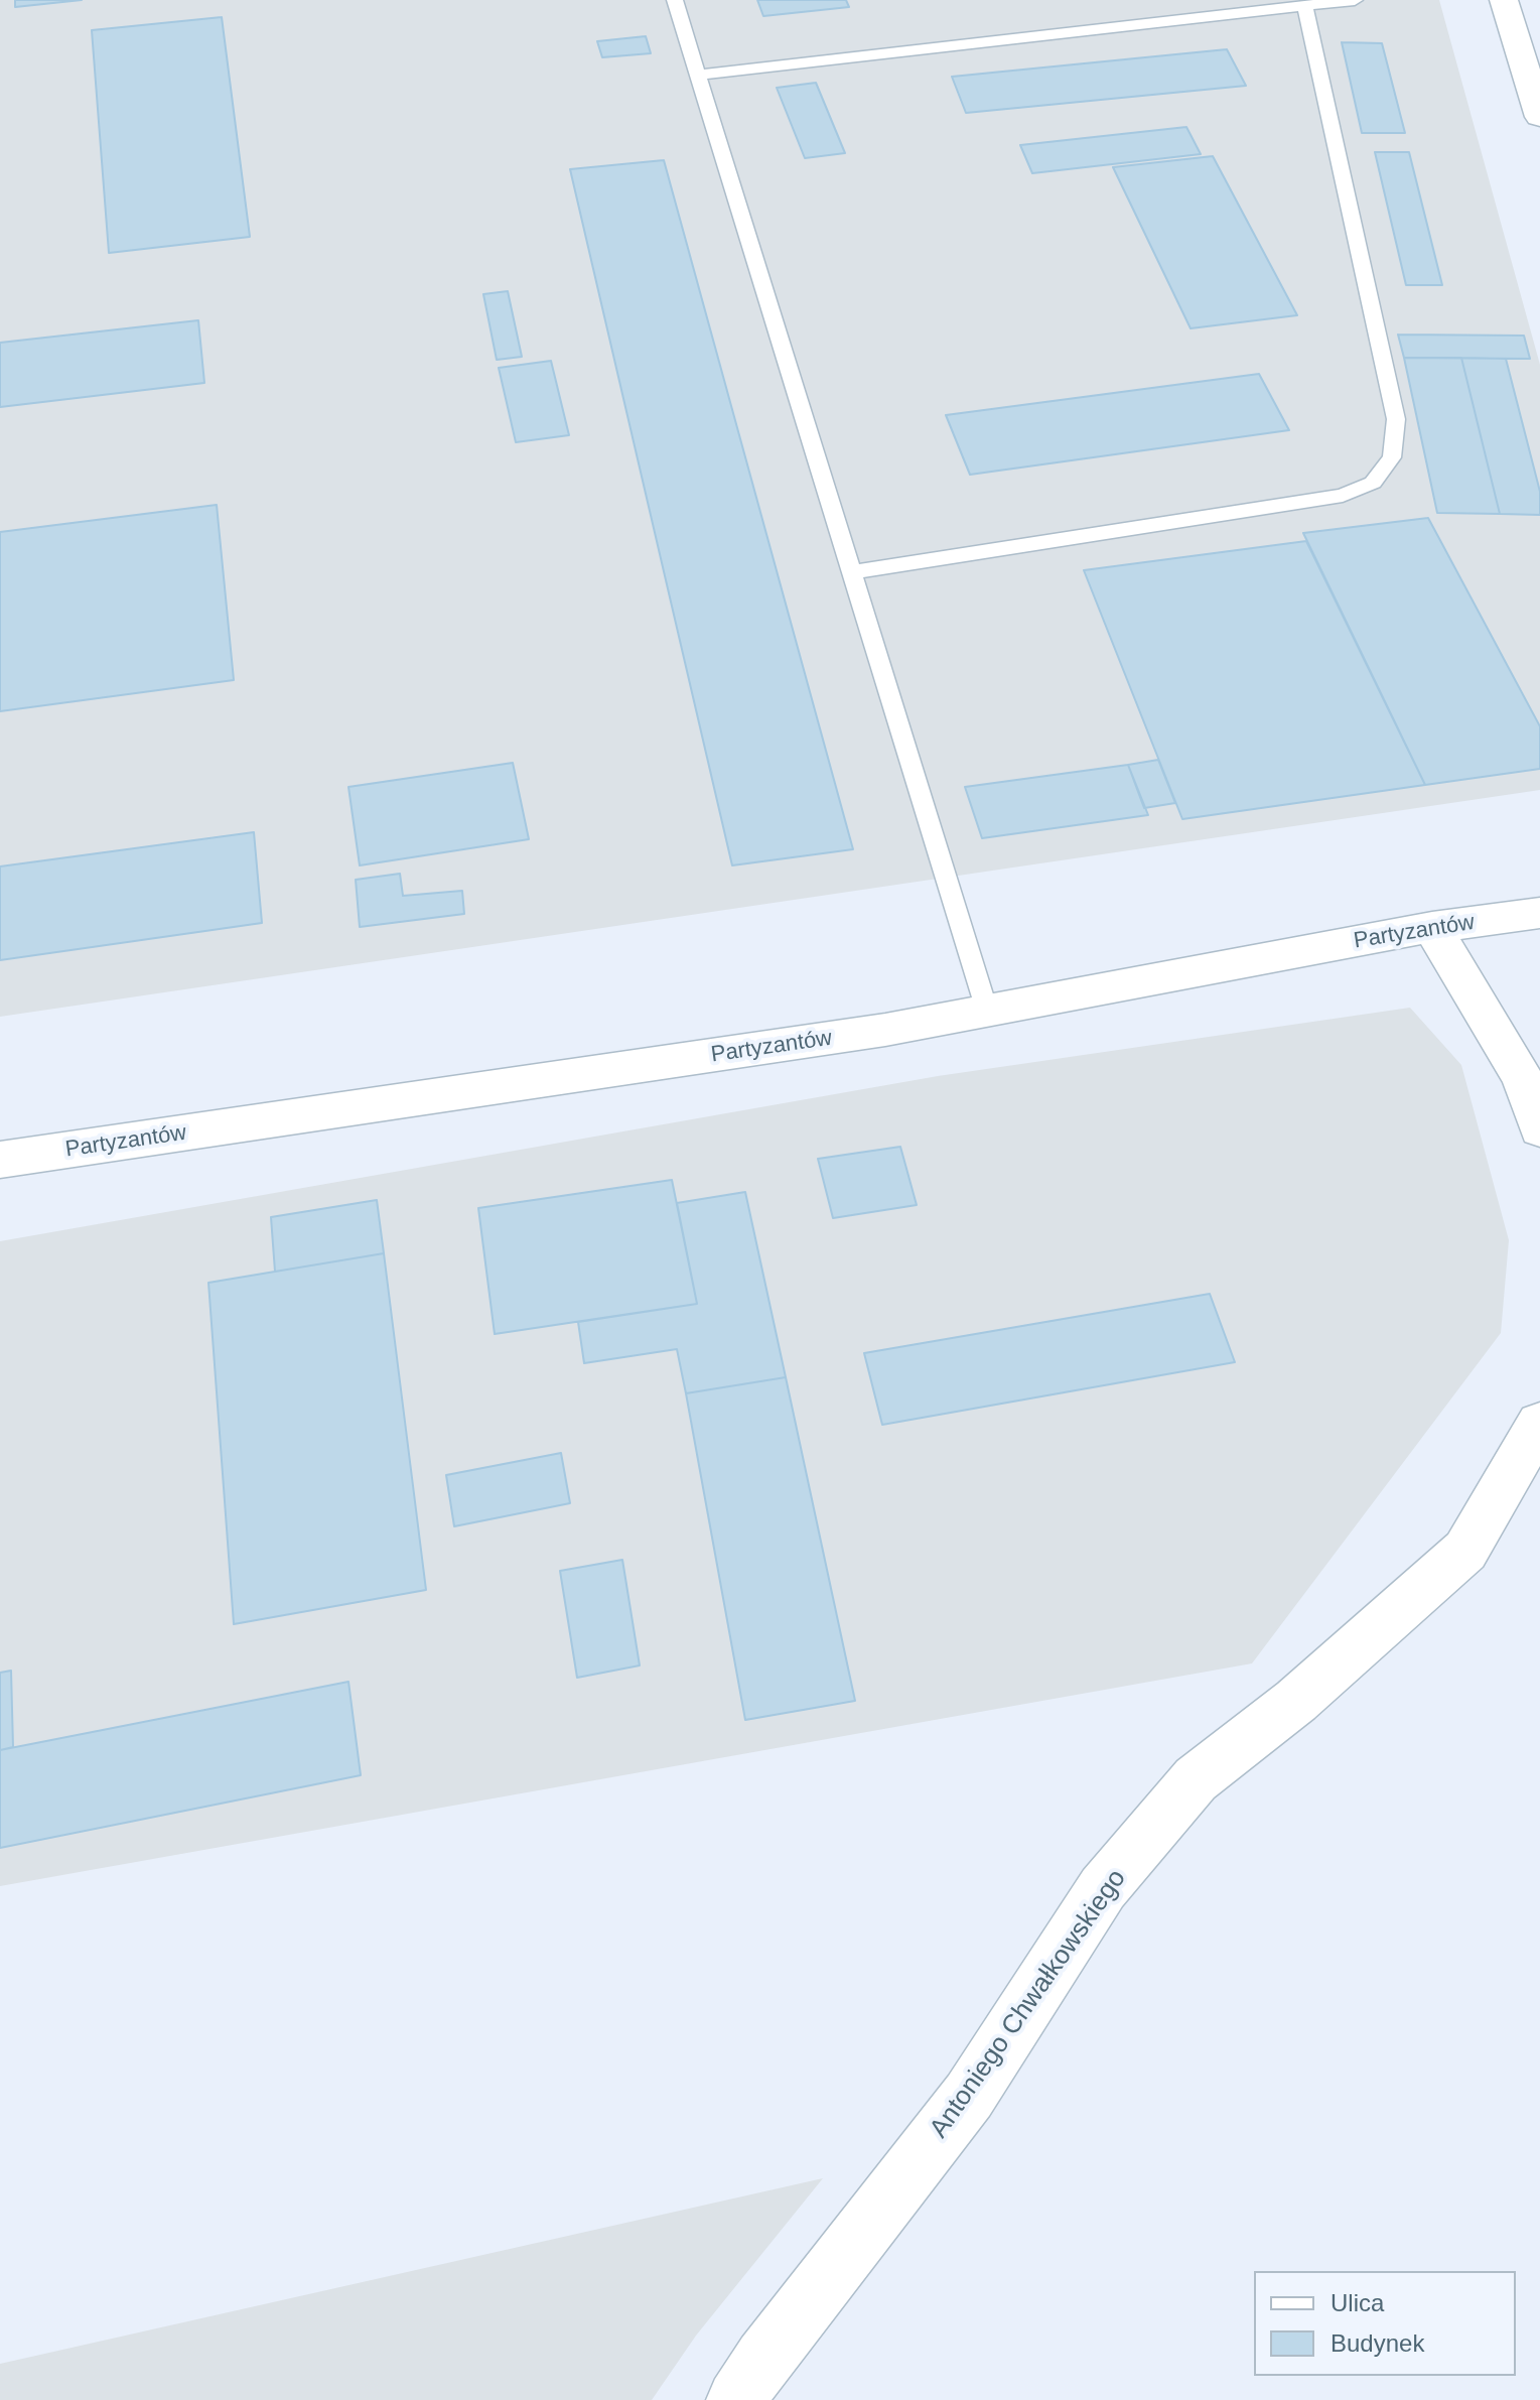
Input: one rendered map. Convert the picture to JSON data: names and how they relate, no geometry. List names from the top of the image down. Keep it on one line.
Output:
{"streets":{"street":["Partyzantów","Antoniego Chwałkowskiego"]},"legend":["Ulica","Budynek"]}
